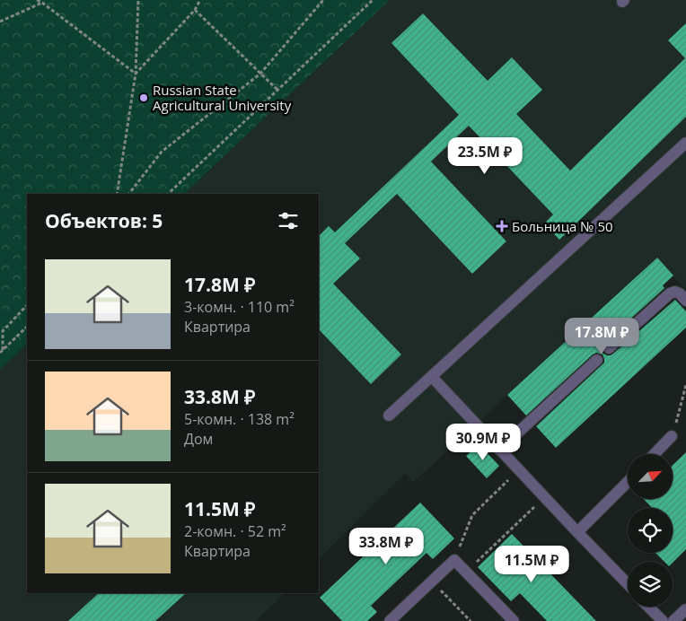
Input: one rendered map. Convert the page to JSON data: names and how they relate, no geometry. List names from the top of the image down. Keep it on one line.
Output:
{"places":{"other":["Russian State Agricultural University"],"health":["Больница № 50"]},"north":"top right","page":{"price":["23.5M ₽","17.8M ₽","30.9M ₽","33.8M ₽","11.5M ₽"],"heading":"Объектов: 5","list":[{"name":"17.8M ₽","note":"3-комн. · 110 m² · Квартира"},{"name":"33.8M ₽","note":"5-комн. · 138 m² · Дом"},{"name":"11.5M ₽","note":"2-комн. · 52 m² · Квартира"}]}}
